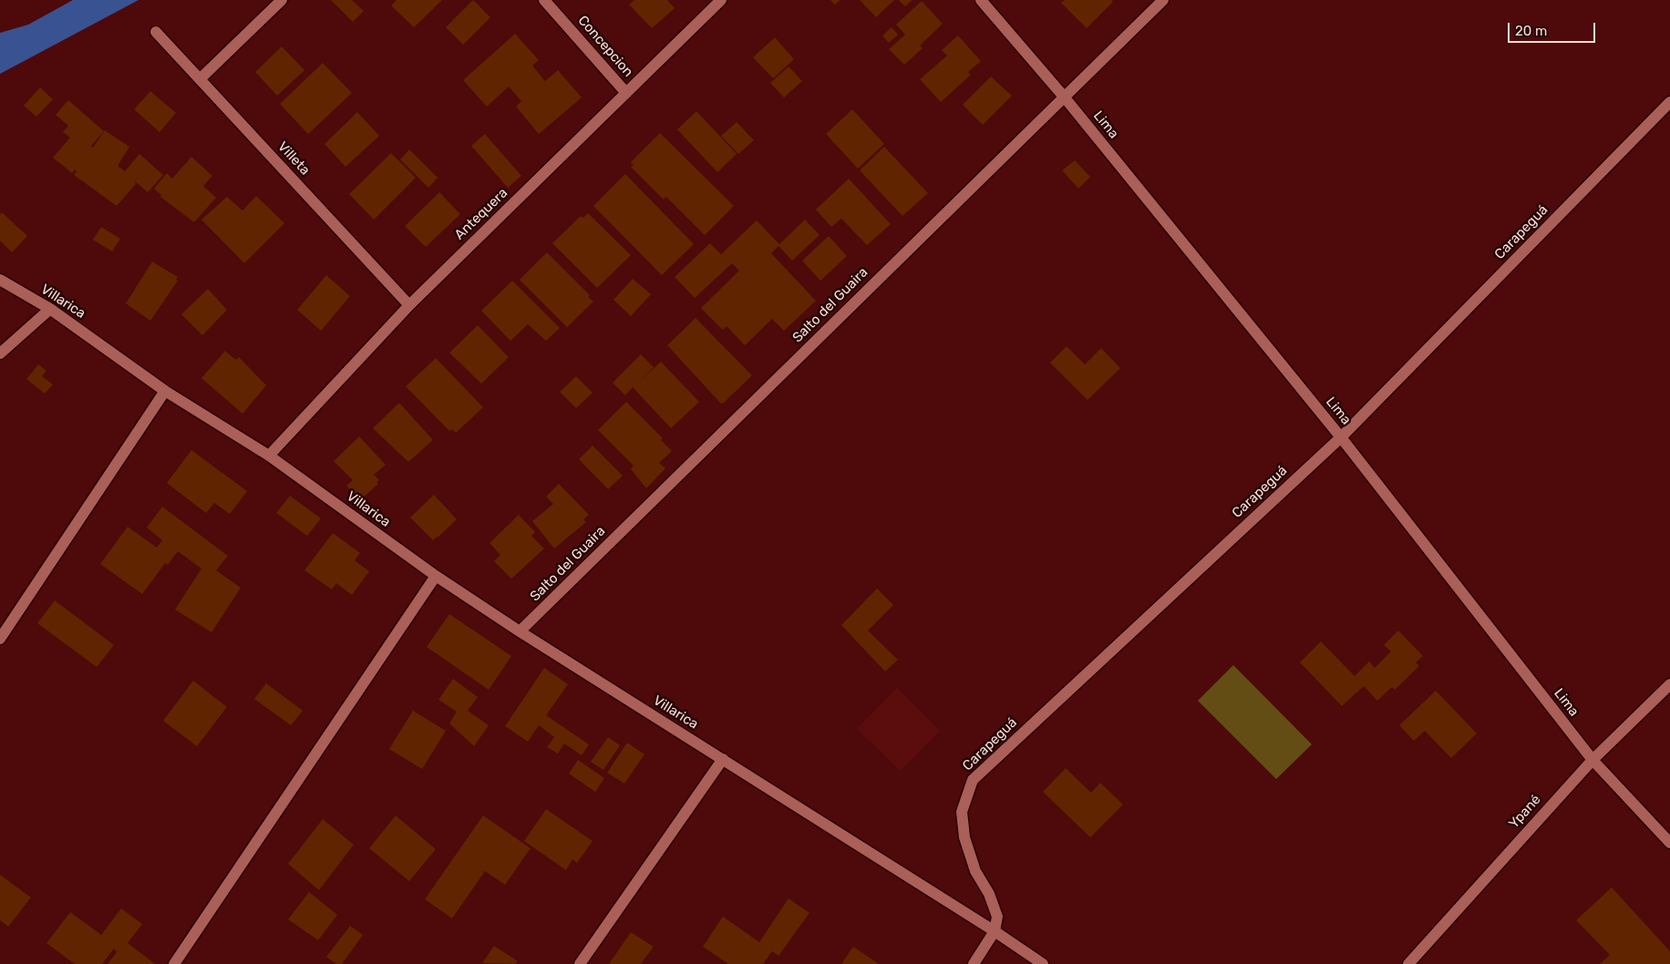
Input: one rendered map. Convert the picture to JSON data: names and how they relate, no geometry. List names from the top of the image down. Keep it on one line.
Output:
{"streets":{"street":["Concepcion","Lima","Villeta","Antequera","Carapeguá","Villarica","Salto del Guaira","Ypané"]},"crossings":[["Concepcion","Antequera"],["Lima","Carapeguá"],["Lima","Salto del Guaira"],["Lima","Ypané"],["Villeta","Antequera"],["Antequera","Villarica"],["Carapeguá","Villarica"],["Villarica","Salto del Guaira"]],"scale_bar":"20 m"}
